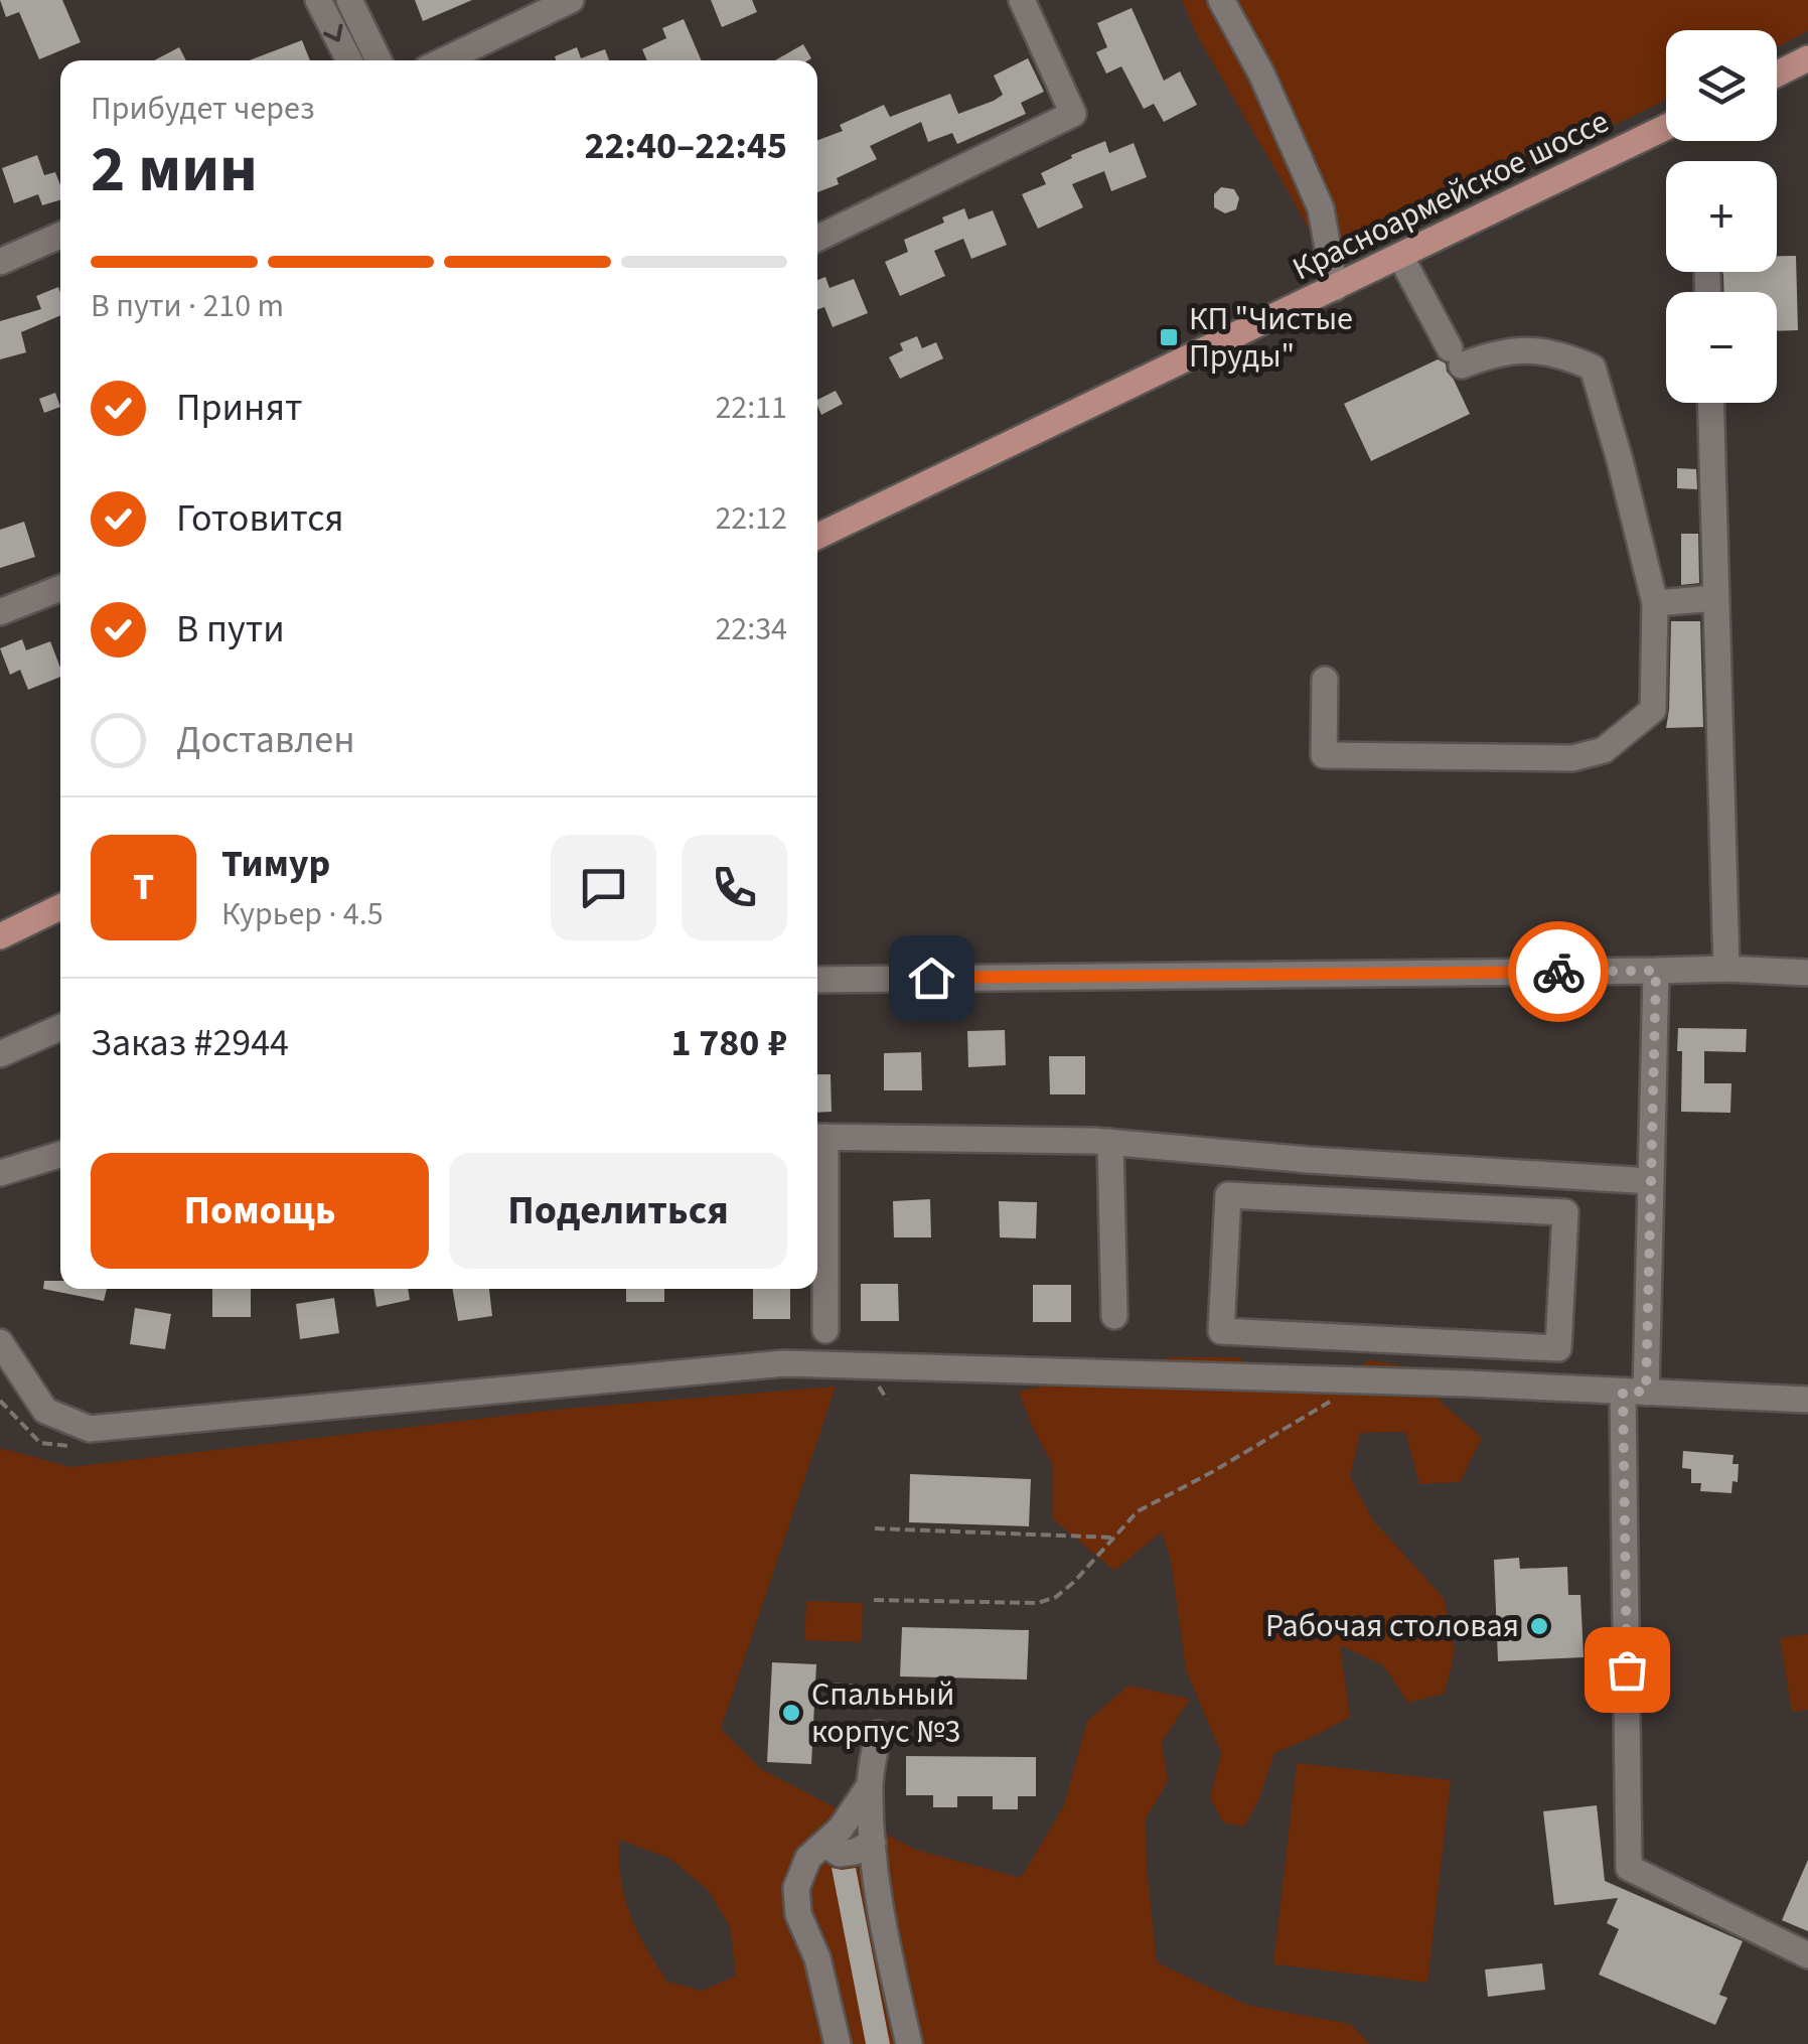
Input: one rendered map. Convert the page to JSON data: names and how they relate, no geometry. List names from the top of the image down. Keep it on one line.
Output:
{"streets":{"main road":["Красноармейское шоссе"]},"places":{"transit":["КП \"Чистые Пруды\""],"other":["Рабочая столовая","Спальный корпус №3"]},"page":{"map_buttons":["+","−"],"heading":["2 мин","Прибудет через","22:40–22:45"],"panel":["Тимур","Курьер · 4.5","Заказ #2944","1 780 ₽"],"bar":"В пути · 210 m","list":[["Принят","22:11"],["Готовится","22:12"],["В пути","22:34"],"Доставлен"],"round":"Т","buttons":["Помощь","Поделиться"]}}
